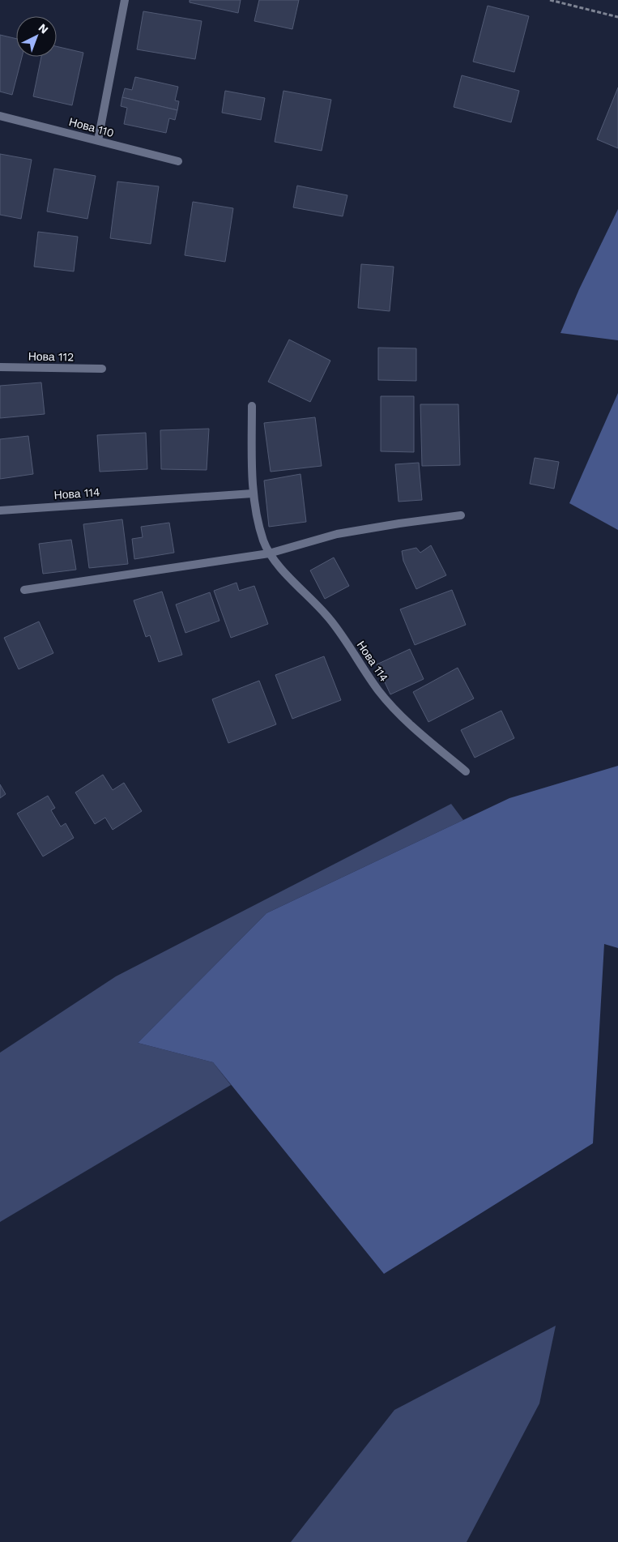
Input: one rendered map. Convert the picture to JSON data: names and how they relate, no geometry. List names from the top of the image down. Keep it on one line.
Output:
{"streets":{"street":["Нова 110","Нова 112","Нова 114"]},"north":"top right"}
